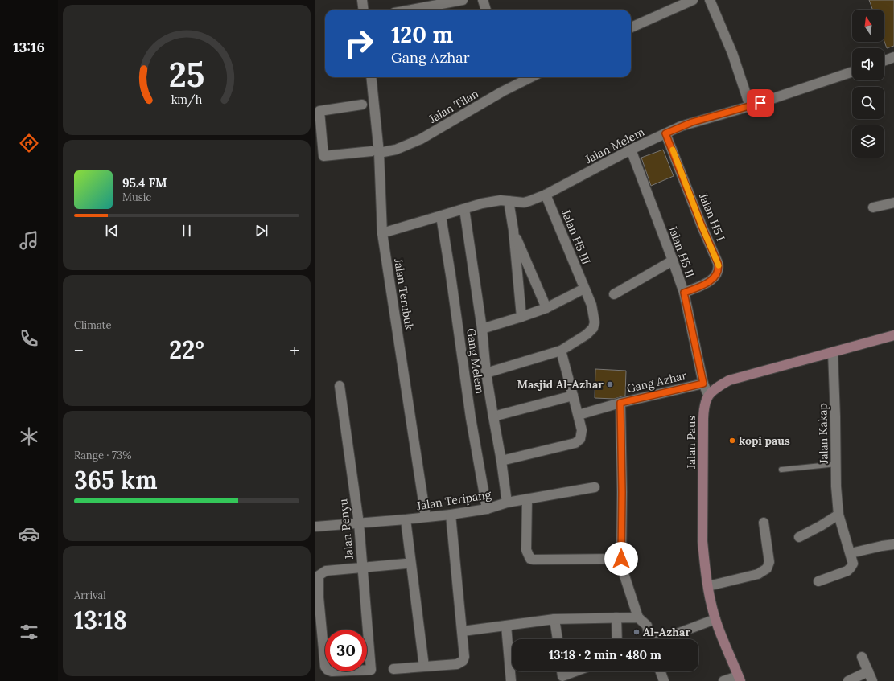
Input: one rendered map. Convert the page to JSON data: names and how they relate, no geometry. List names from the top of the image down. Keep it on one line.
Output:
{"streets":{"main road":["Jalan Paus"],"street":["Jalan Tilan","Jalan Melem","Jalan H5 I","Jalan H5 III","Jalan H5 II","Jalan Terubuk","Gang Melem","Gang Azhar","Jalan Kakap","Jalan Teripang","Jalan Penyu"]},"crossings":[["Jalan Tilan","Jalan Terubuk"],["Jalan Melem","Jalan H5 I"],["Jalan Melem","Jalan H5 III"],["Jalan Melem","Jalan H5 II"],["Jalan Melem","Jalan Terubuk"],["Jalan Melem","Gang Melem"],["Jalan H5 I","Jalan H5 II"],["Jalan H5 II","Gang Azhar"],["Jalan H5 II","Jalan Paus"],["Jalan Terubuk","Jalan Teripang"],["Gang Melem","Jalan Teripang"],["Jalan Teripang","Jalan Penyu"]],"places":["Masjid Al-Azhar","kopi paus","Al-Azhar"],"north":"top","page":{"tabs":"13:16","turn":["120 m","Gang Azhar"],"song":["95.4 FM","Music"],"tile":["Climate",["Range · 73%","365 km"],["Arrival","13:18"]],"heat":["−","22°","+"],"limit":"30","trip":"13:18 · 2 min · 480 m","gauge":["25","km/h"]}}
